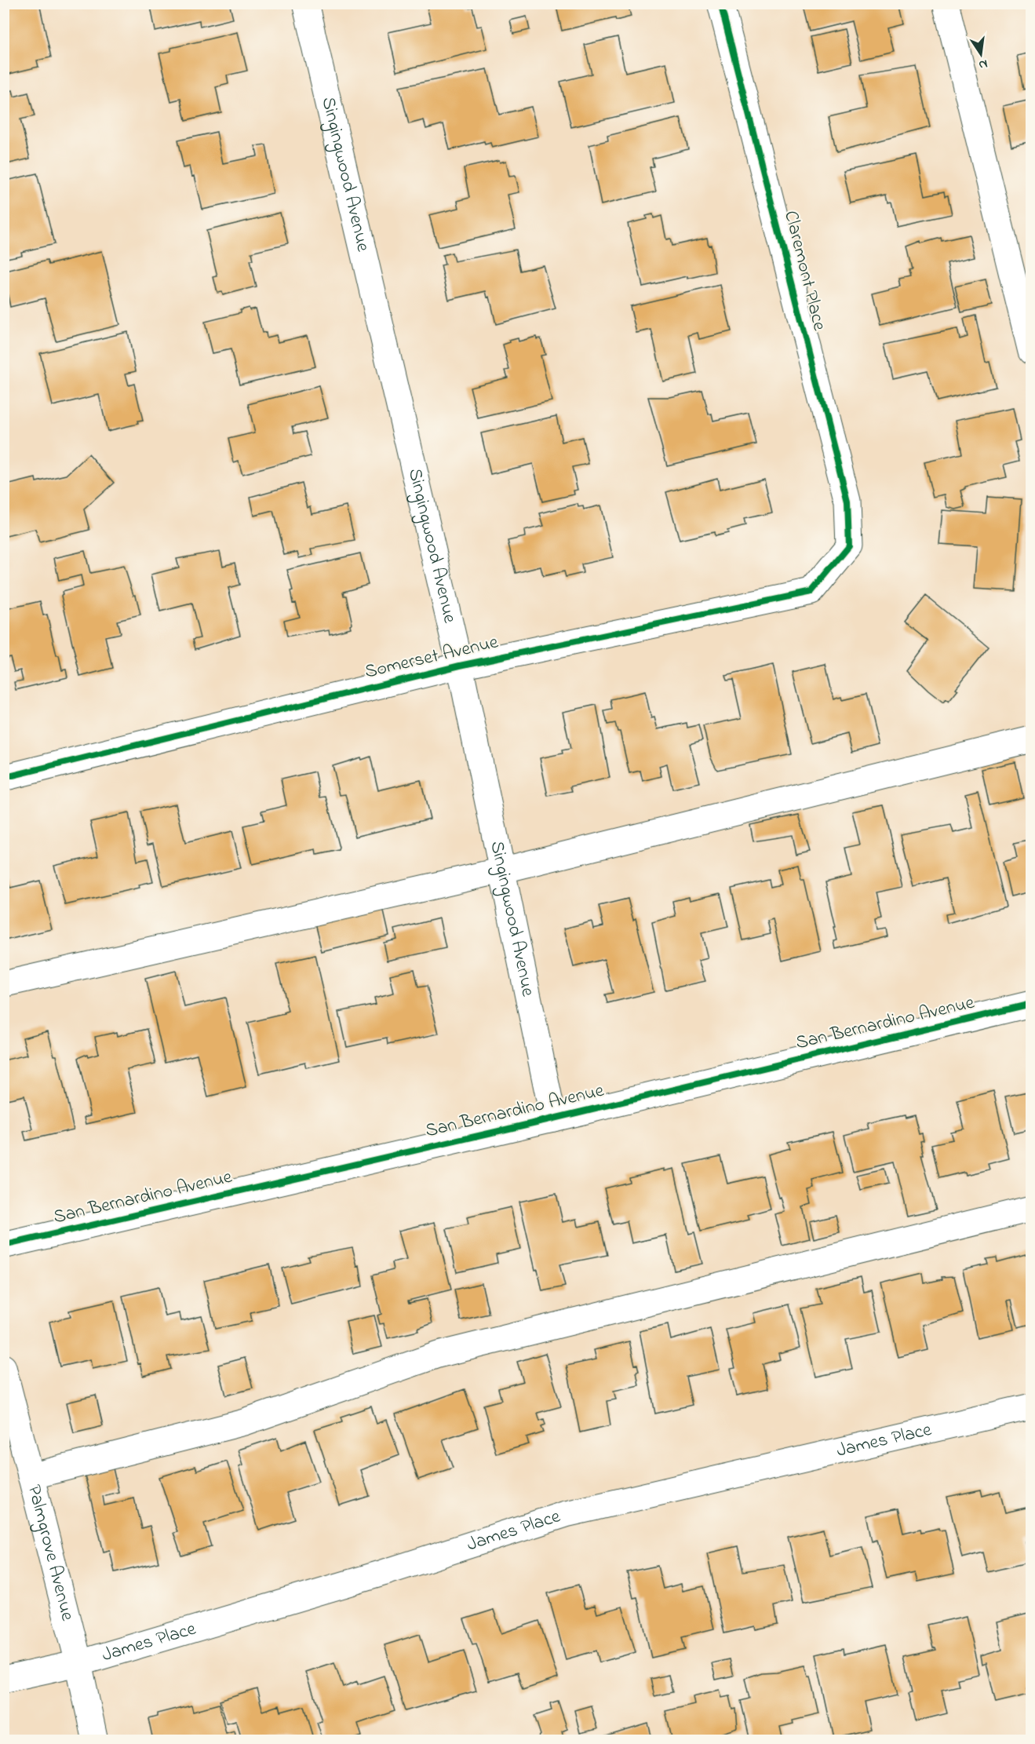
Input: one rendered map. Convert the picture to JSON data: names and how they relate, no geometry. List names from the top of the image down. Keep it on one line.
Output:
{"streets":{"street":["Singingwood Avenue","Claremont Place","Somerset Avenue","San Bernardino Avenue","James Place","Palmgrove Avenue"]},"crossings":[["Singingwood Avenue","Somerset Avenue"],["Singingwood Avenue","San Bernardino Avenue"],["Claremont Place","Somerset Avenue"],["James Place","Palmgrove Avenue"]],"north":"bottom"}
